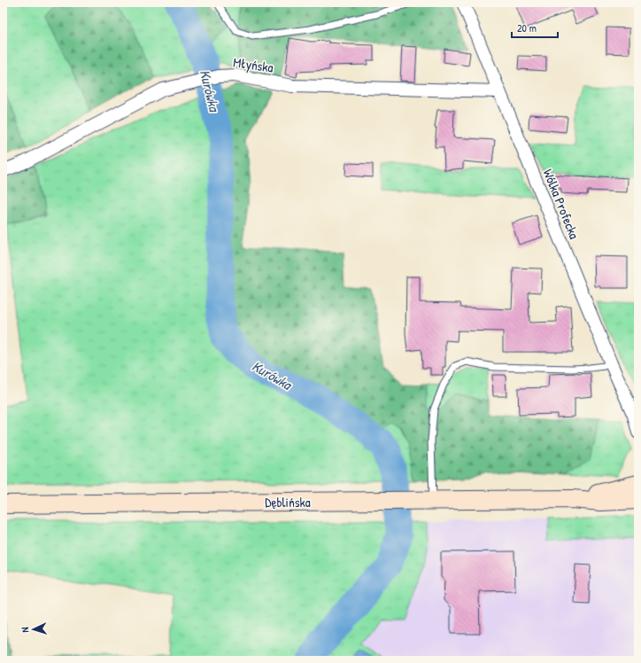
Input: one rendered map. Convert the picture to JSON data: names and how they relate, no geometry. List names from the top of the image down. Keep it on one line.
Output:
{"streets":{"main road":["Dęblińska"],"street":["Młyńska","Wólka Profecka"]},"crossings":[["Młyńska","Wólka Profecka"]],"water":["Kurówka"],"scale_bar":"20 m","north":"left"}
